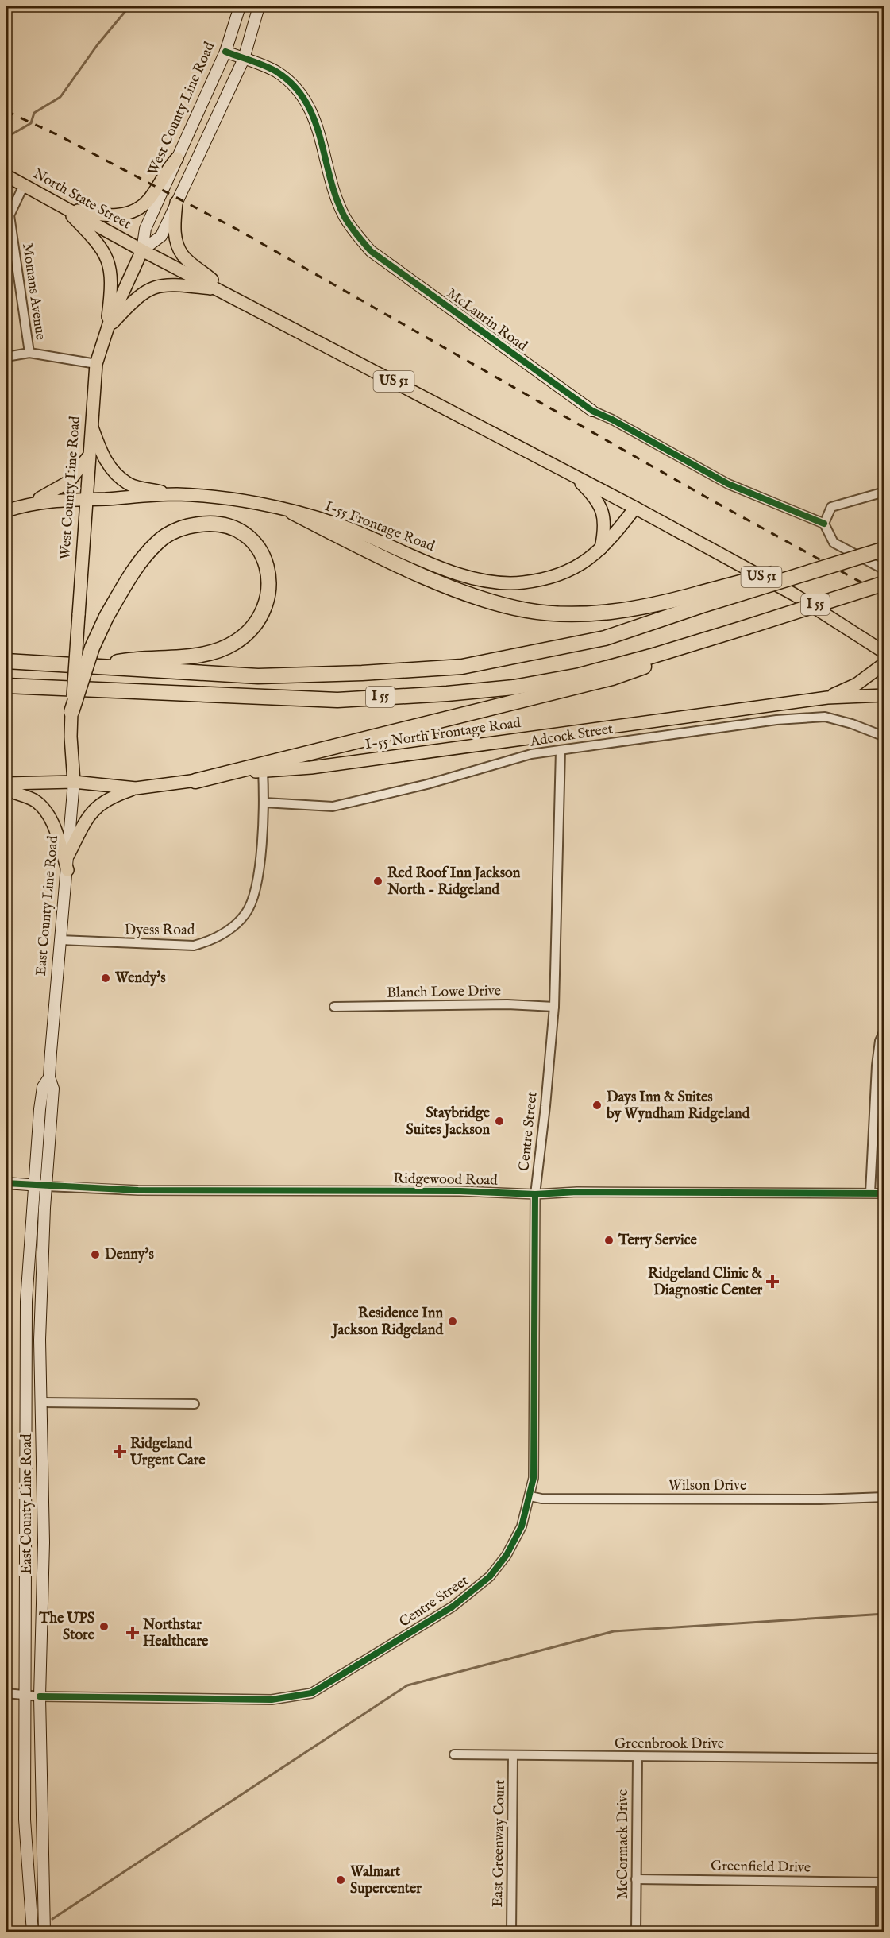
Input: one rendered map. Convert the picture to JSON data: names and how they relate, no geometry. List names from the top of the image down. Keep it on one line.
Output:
{"streets":{"highway":["I 55"],"main road":["West County Line Road","North State Street","McLaurin Road","US 51","I-55 Frontage Road","I-55 North Frontage Road","East County Line Road","Ridgewood Road"],"street":["Momans Avenue","Adcock Street","Dyess Road","Blanch Lowe Drive","Centre Street","Wilson Drive","Greenbrook Drive","East Greenway Court","McCormack Drive","Greenfield Drive"]},"crossings":[["West County Line Road","North State Street"],["West County Line Road","McLaurin Road"],["West County Line Road","US 51"],["West County Line Road","I-55 Frontage Road"],["West County Line Road","East County Line Road"],["North State Street","Momans Avenue"],["North State Street","US 51"],["US 51","I-55 Frontage Road"],["I-55 North Frontage Road","East County Line Road"],["I-55 North Frontage Road","Dyess Road"],["Adcock Street","Dyess Road"],["Adcock Street","Centre Street"],["East County Line Road","Dyess Road"],["East County Line Road","Centre Street"],["East County Line Road","Ridgewood Road"],["Blanch Lowe Drive","Centre Street"],["Centre Street","Ridgewood Road"],["Centre Street","Wilson Drive"],["Greenbrook Drive","East Greenway Court"],["Greenbrook Drive","McCormack Drive"],["McCormack Drive","Greenfield Drive"]],"places":{"other":["Red Roof Inn Jackson North - Ridgeland","Wendy's","Days Inn & Suites by Wyndham Ridgeland","Staybridge Suites Jackson","Terry Service","Denny's","Residence Inn Jackson Ridgeland","The UPS Store","Walmart Supercenter"],"health":["Ridgeland Clinic & Diagnostic Center","Ridgeland Urgent Care","Northstar Healthcare"]}}
